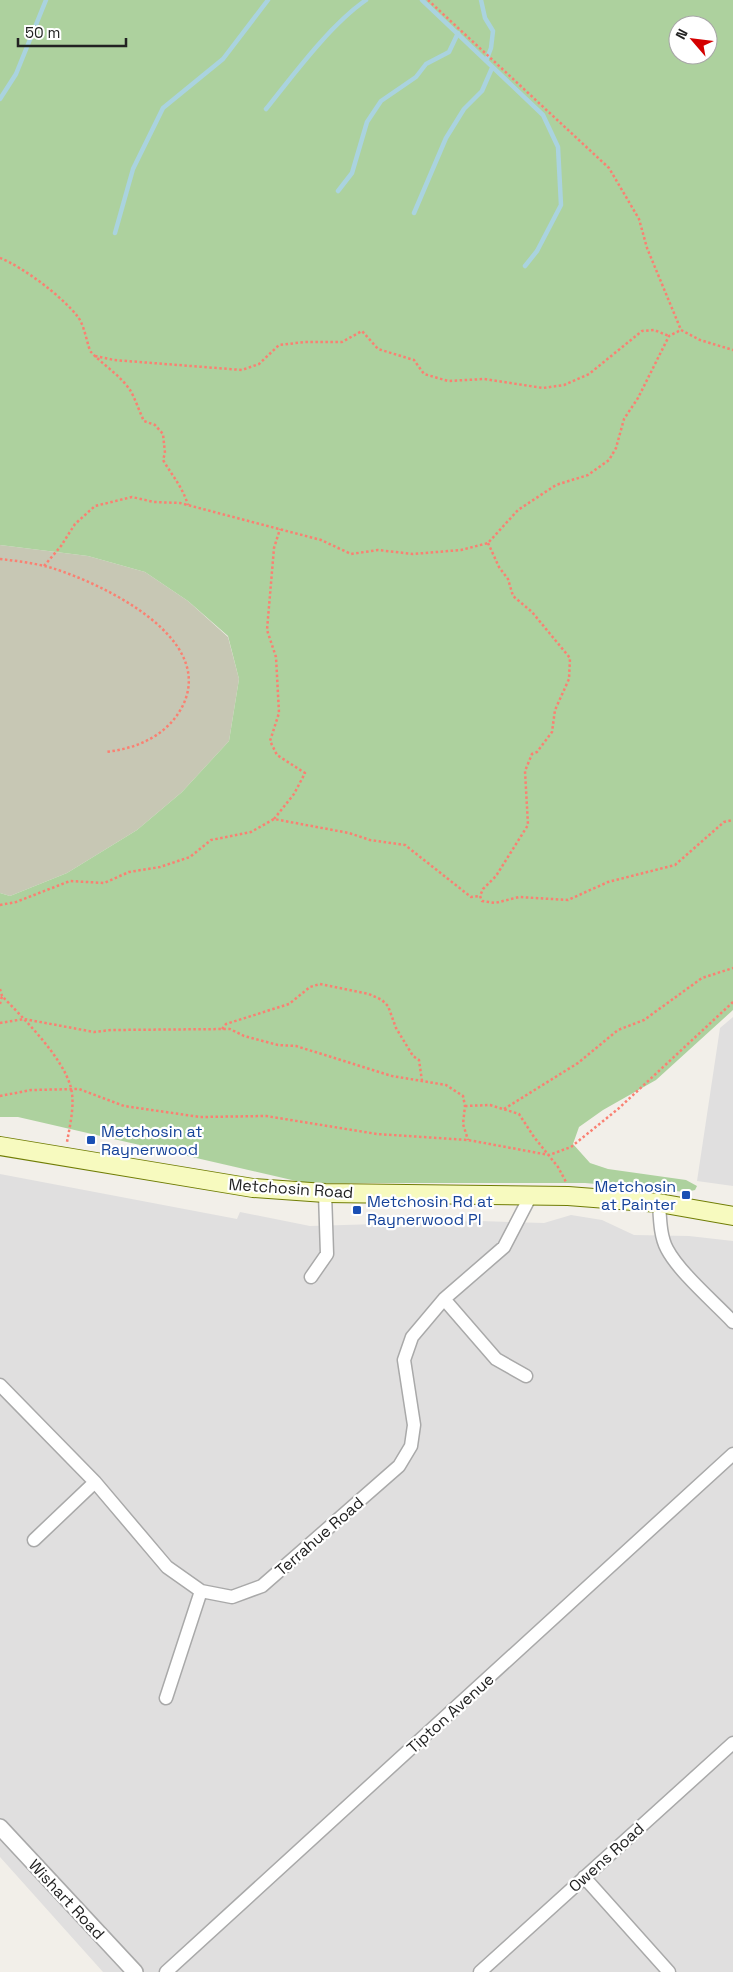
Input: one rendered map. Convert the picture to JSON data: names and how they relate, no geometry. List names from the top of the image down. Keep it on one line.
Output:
{"streets":{"main road":["Metchosin Road"],"street":["Terrahue Road","Tipton Avenue","Owens Road","Wishart Road"]},"crossings":[["Metchosin Road","Terrahue Road"]],"places":{"transit":["Metchosin at Raynerwood","Metchosin at Painter","Metchosin Rd at Raynerwood Pl"]},"scale_bar":"50 m","north":"top left"}
